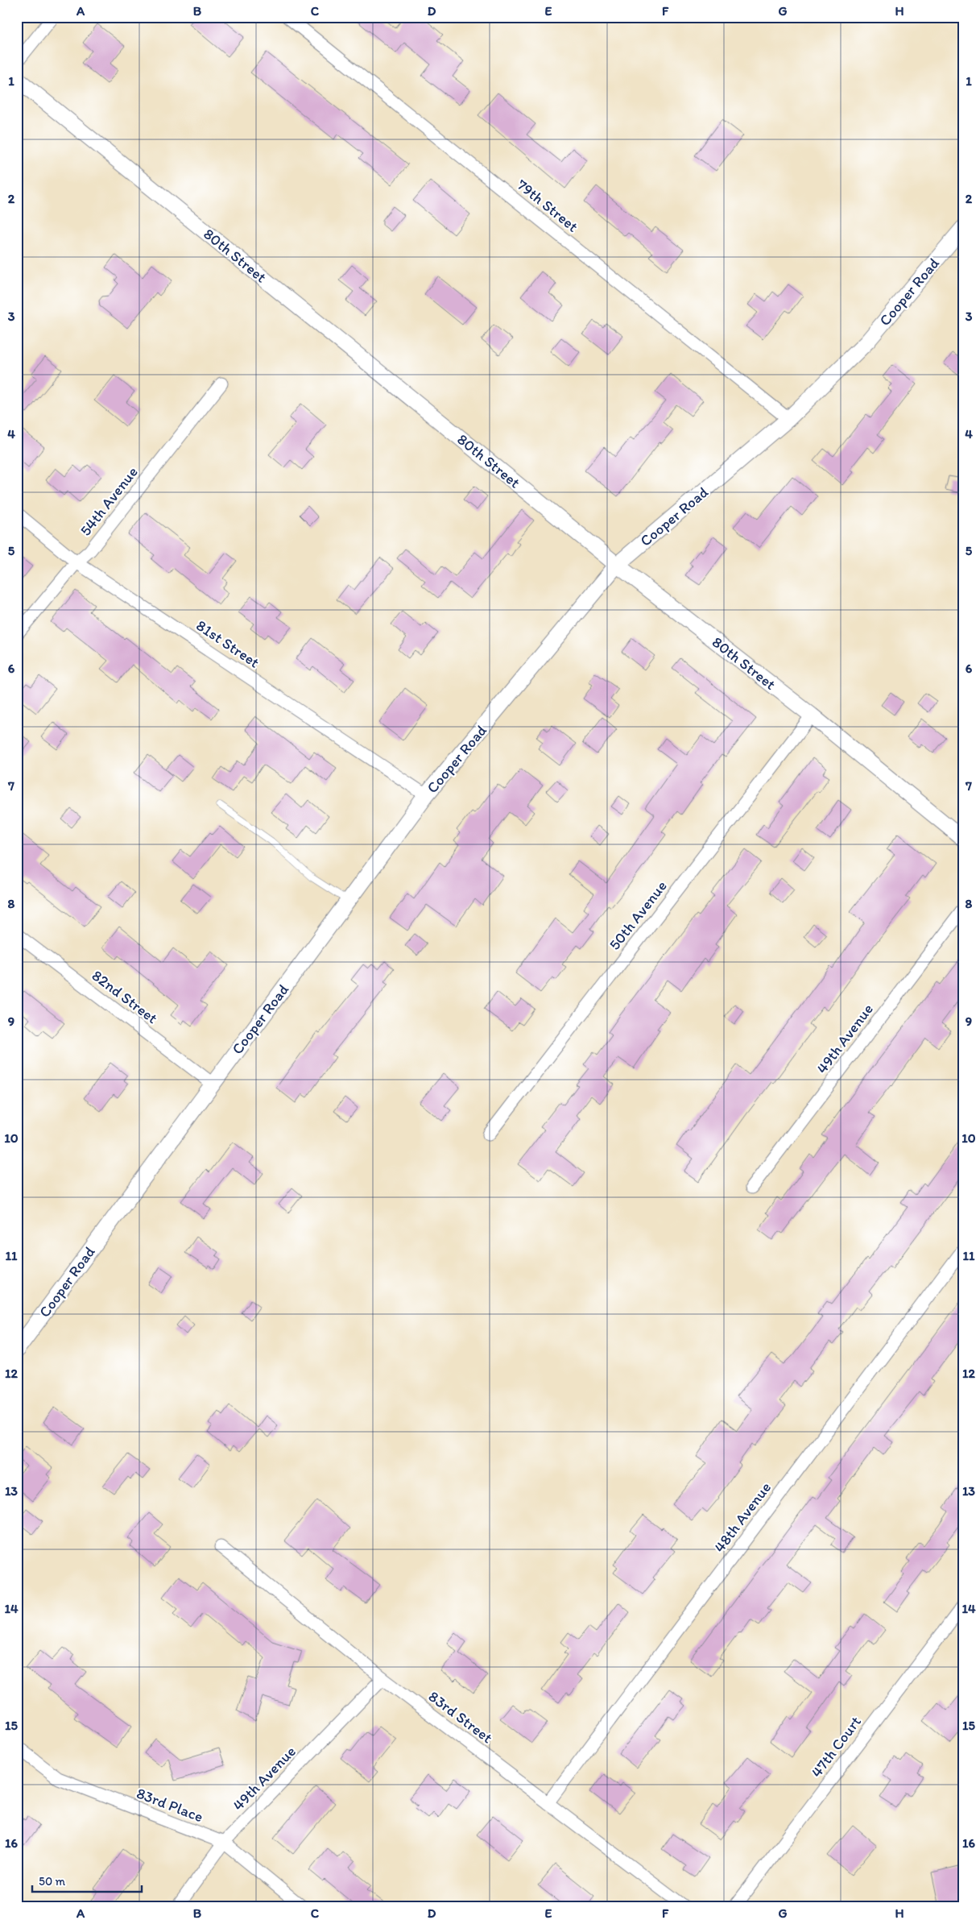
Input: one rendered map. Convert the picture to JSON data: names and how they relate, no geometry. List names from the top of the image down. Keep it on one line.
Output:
{"streets":{"street":["79th Street","80th Street","Cooper Road","54th Avenue","81st Street","50th Avenue","82nd Street","49th Avenue","48th Avenue","83rd Street","47th Court","83rd Place"]},"crossings":[["79th Street","Cooper Road"],["80th Street","Cooper Road"],["80th Street","50th Avenue"],["Cooper Road","81st Street"],["Cooper Road","82nd Street"],["54th Avenue","81st Street"],["49th Avenue","83rd Street"],["49th Avenue","83rd Place"],["48th Avenue","83rd Street"]],"scale_bar":"50 m","grid":{"columns":["A","B","C","D","E","F","G","H"],"rows":["1","2","3","4","5","6","7","8","9","10","11","12","13","14","15","16"]}}
